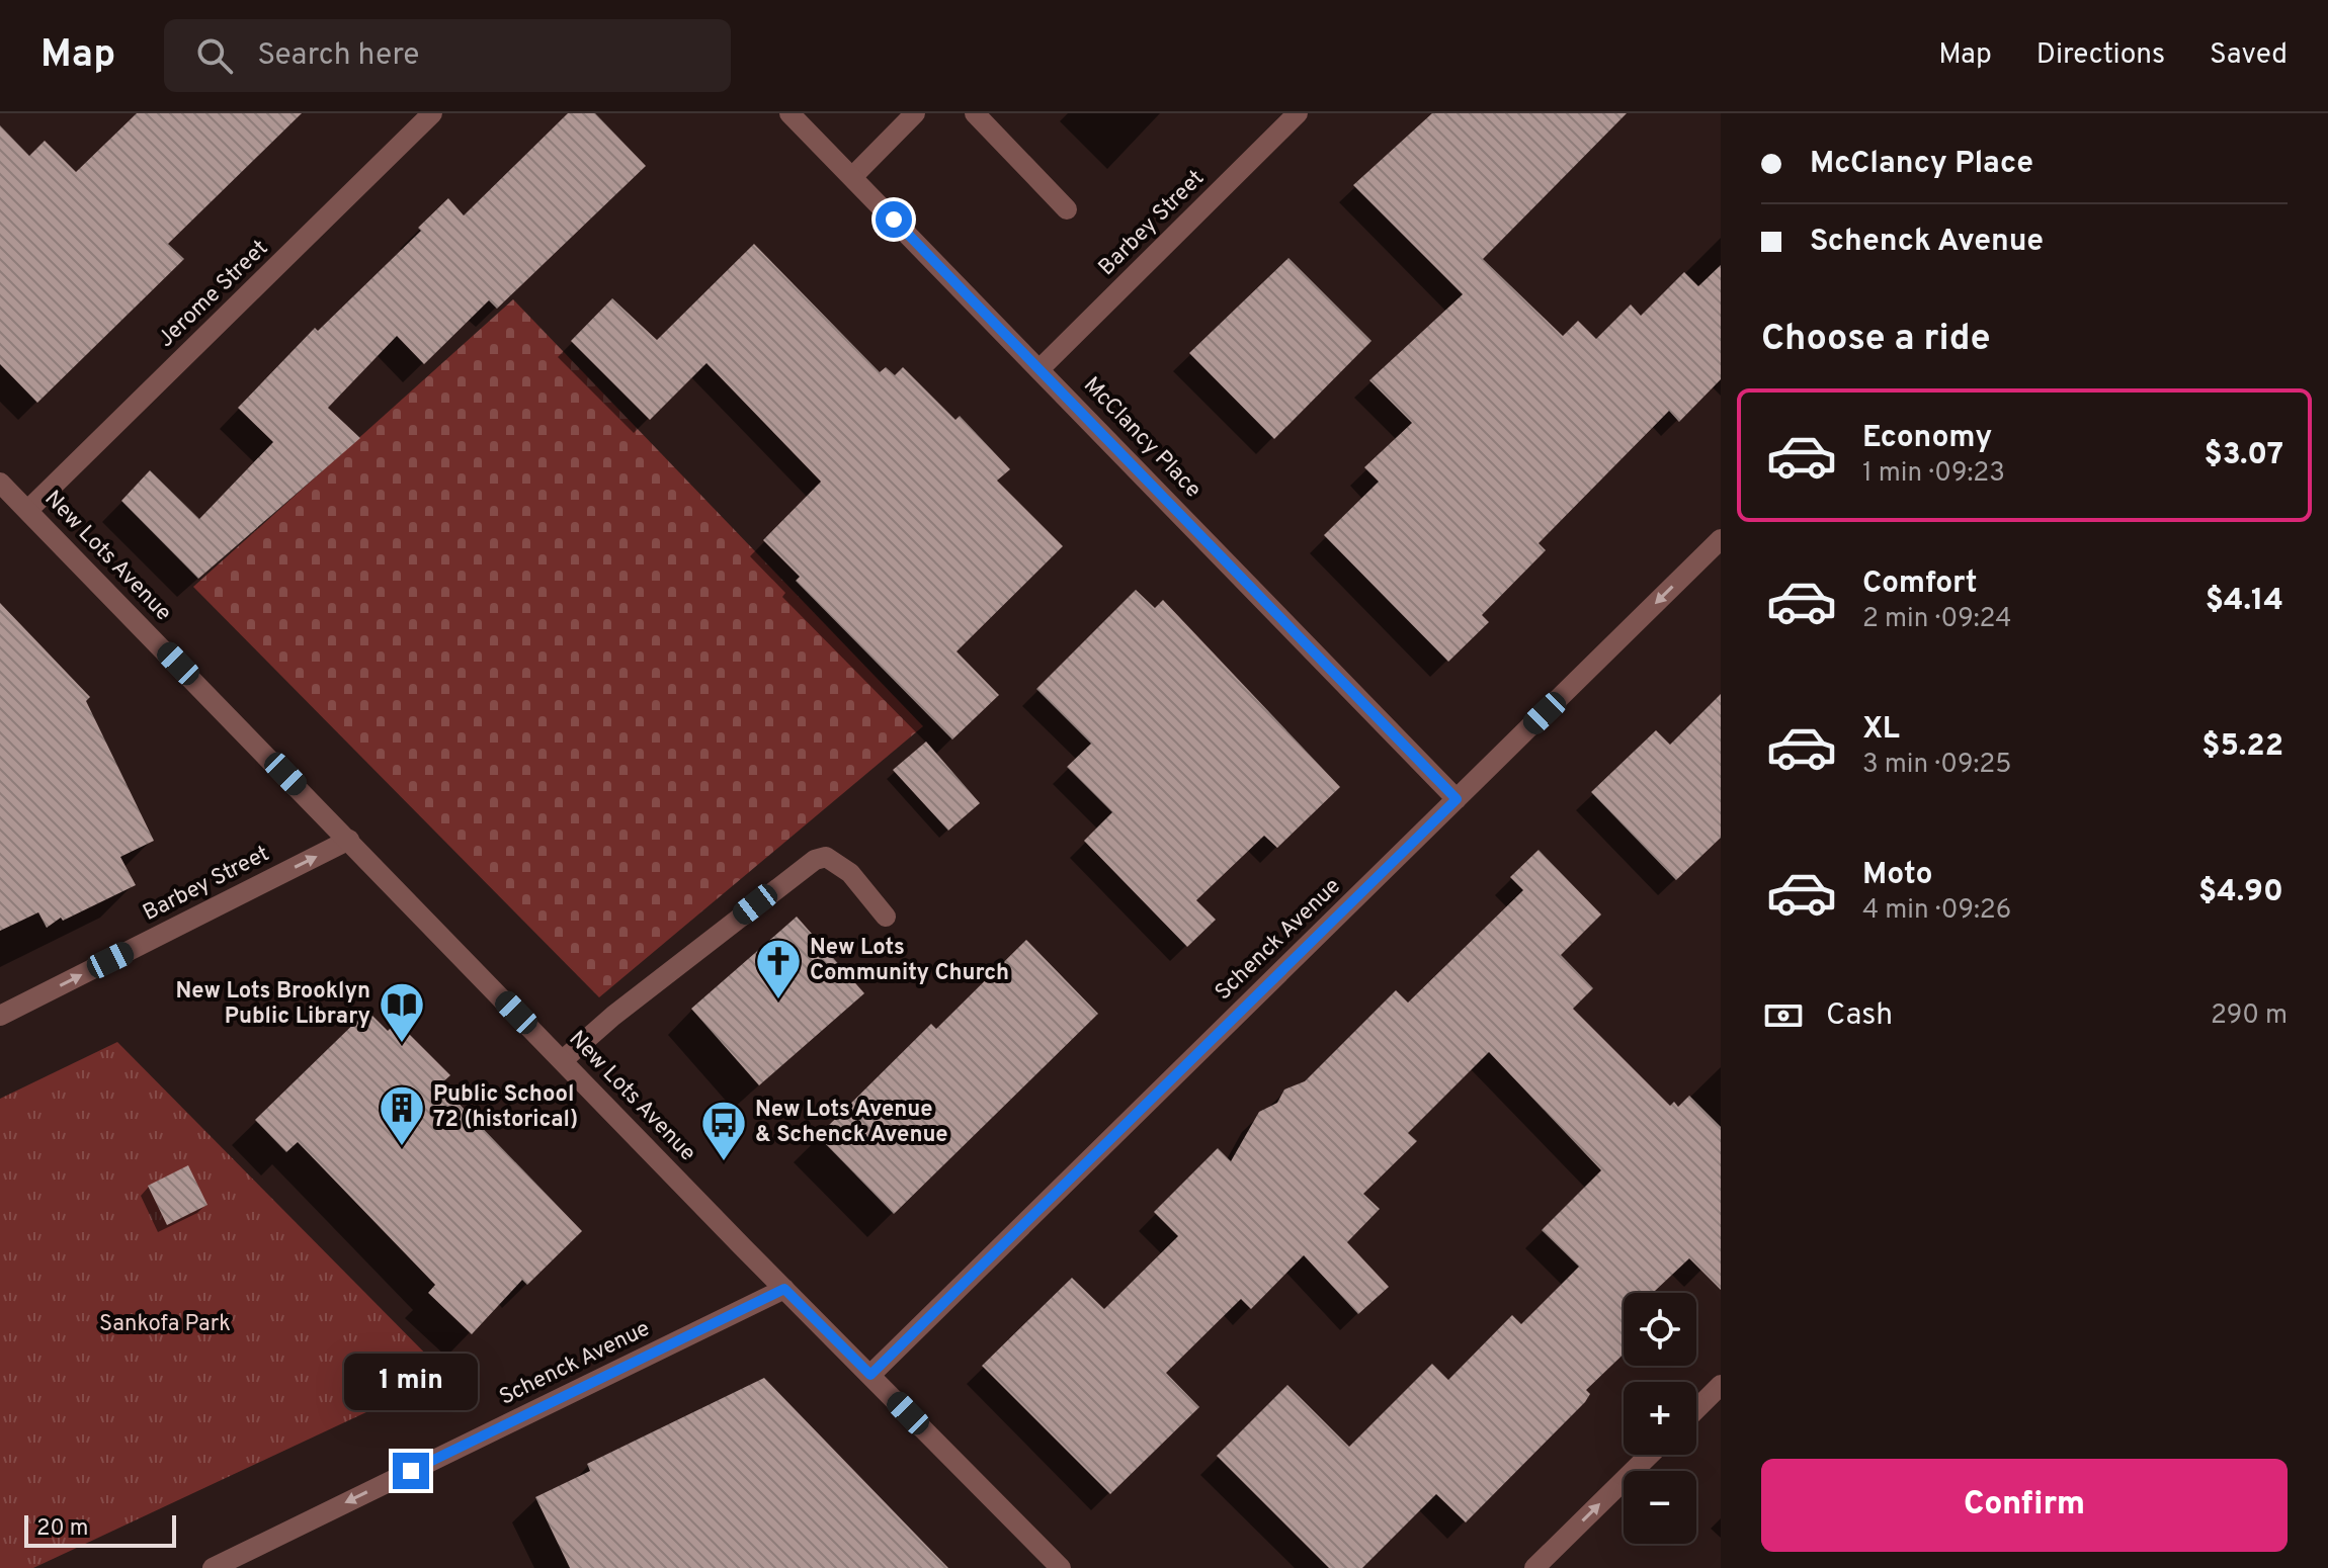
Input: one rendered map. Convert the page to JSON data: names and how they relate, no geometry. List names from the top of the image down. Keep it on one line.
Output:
{"streets":{"street":["Barbey Street","Jerome Street","McClancy Place","New Lots Avenue","Schenck Avenue"]},"crossings":[["Barbey Street","McClancy Place"],["Barbey Street","New Lots Avenue"],["Jerome Street","New Lots Avenue"],["McClancy Place","Schenck Avenue"],["New Lots Avenue","Schenck Avenue"]],"one_way":["Barbey Street","Schenck Avenue"],"parks":["Sankofa Park"],"places":{"church":["New Lots Community Church"],"library":["New Lots Brooklyn Public Library"],"building":["Public School 72 (historical)"],"bus stop":["New Lots Avenue & Schenck Avenue"]},"scale_bar":"20 m","page":{"header":"Map","search":"Search here","nav":["Map","Directions","Saved"],"banner":["McClancy Place","Schenck Avenue"],"heading":"Choose a ride","list":[{"name":"Economy","note":"1 min · 09:23","value":"$3.07"},{"name":"Comfort","note":"2 min · 09:24","value":"$4.14"},{"name":"XL","note":"3 min · 09:25","value":"$5.22"},{"name":"Moto","note":"4 min · 09:26","value":"$4.90"}],"pay":["Cash","290 m"],"map_buttons":["+","−"],"bubble":"1 min","buttons":"Confirm","scale":"20 m"}}
